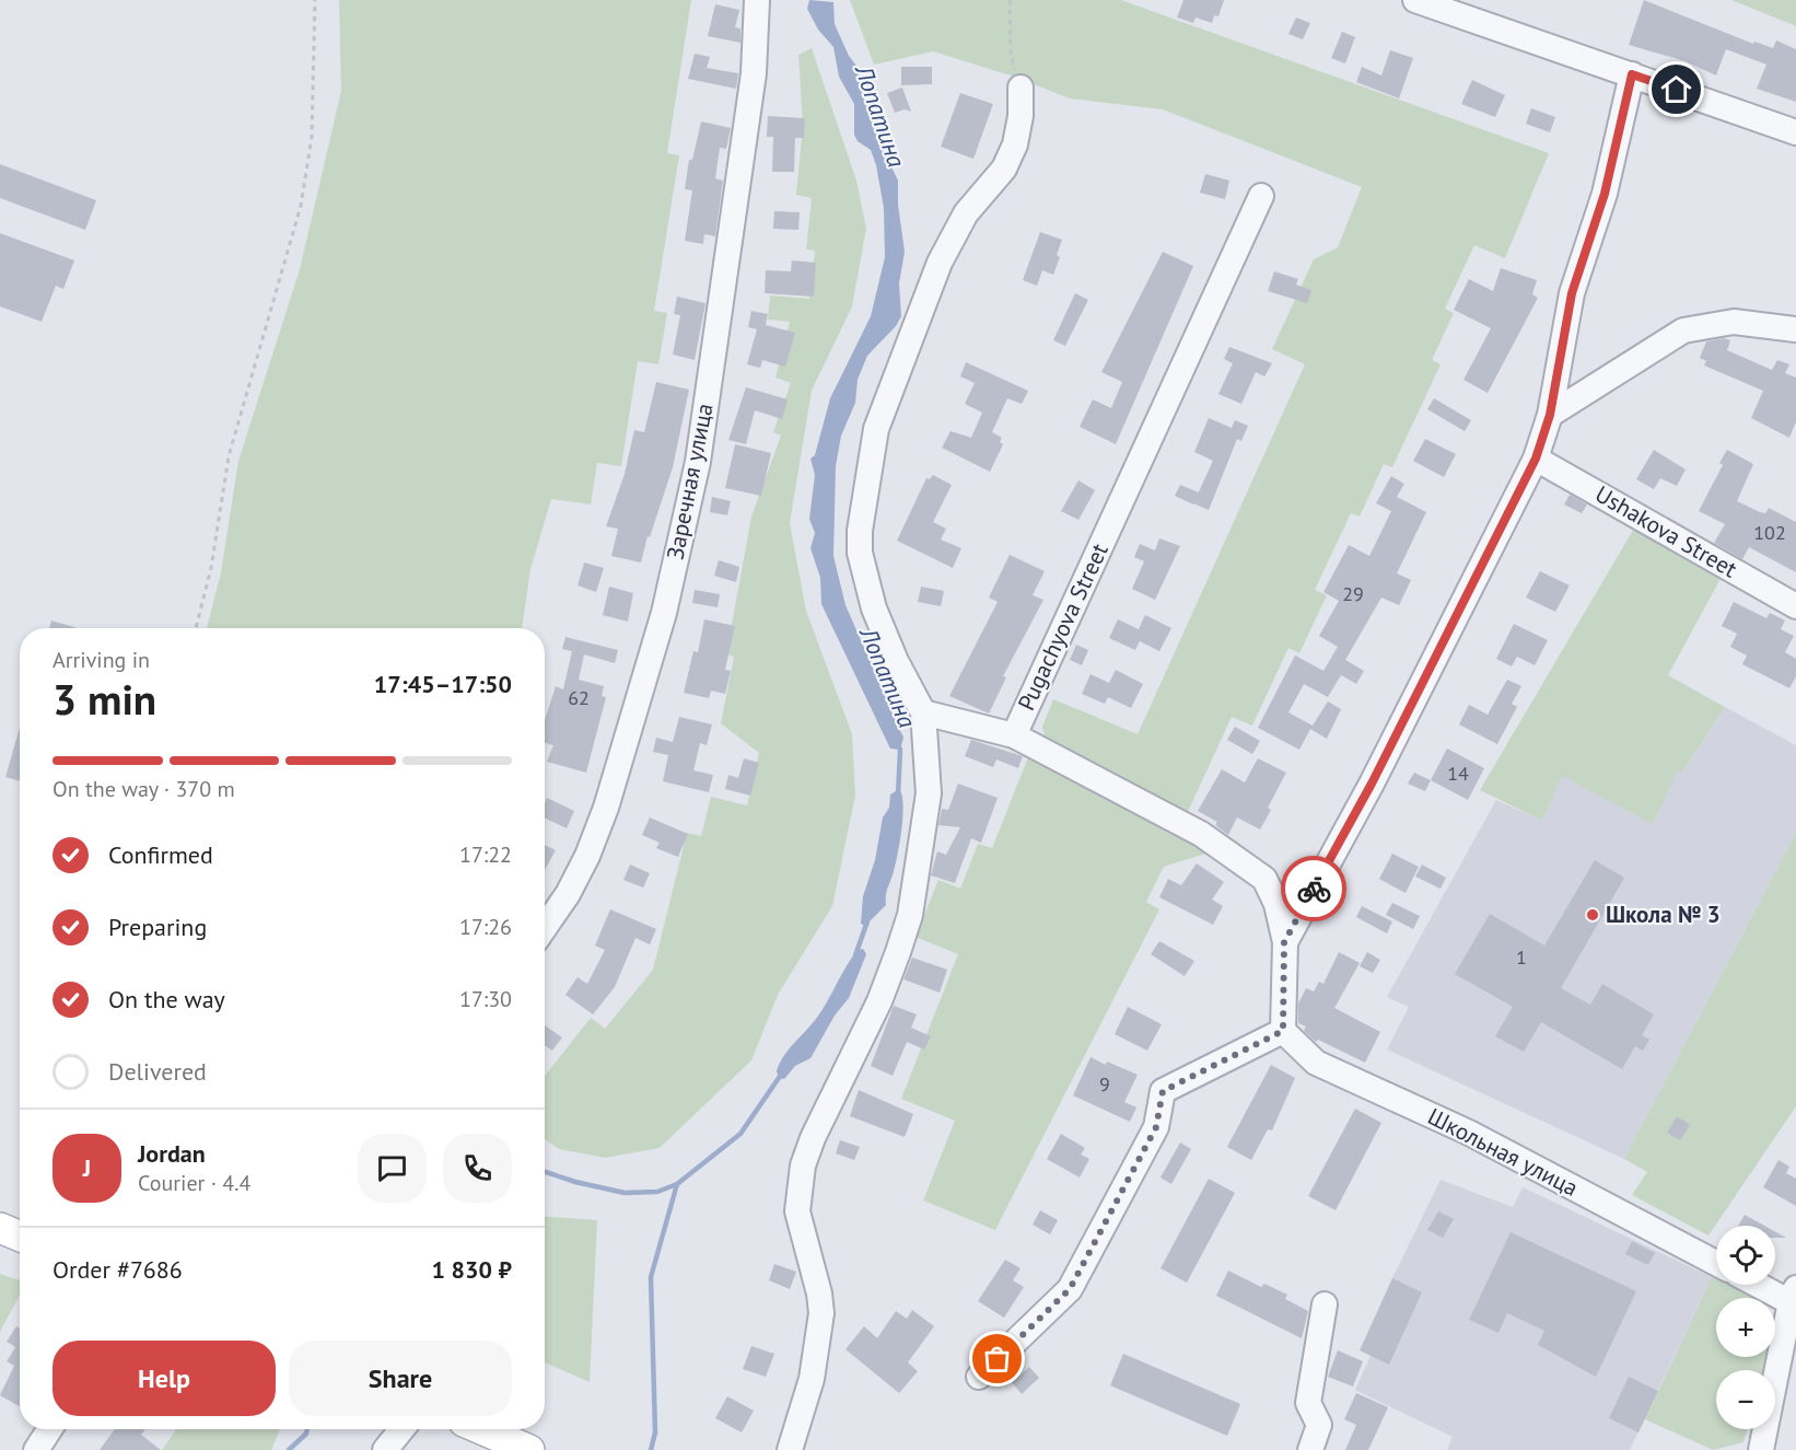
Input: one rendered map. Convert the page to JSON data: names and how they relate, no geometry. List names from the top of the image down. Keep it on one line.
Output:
{"streets":{"street":["Заречная улица","Ushakova Street","Pugachyova Street","Школьная улица"]},"crossings":[["Pugachyova Street","Школьная улица"]],"water":["Лопатина"],"places":["Школа № 3"],"house_numbers":["102","29","62","14","1","9"],"page":{"heading":["3 min","Arriving in","17:45–17:50"],"panel":["Jordan","Courier · 4.4","Order #7686","1 830 ₽"],"bar":"On the way · 370 m","list":[["Confirmed","17:22"],["Preparing","17:26"],["On the way","17:30"],"Delivered"],"round":"J","map_buttons":["+","−"],"buttons":["Help","Share"]}}
